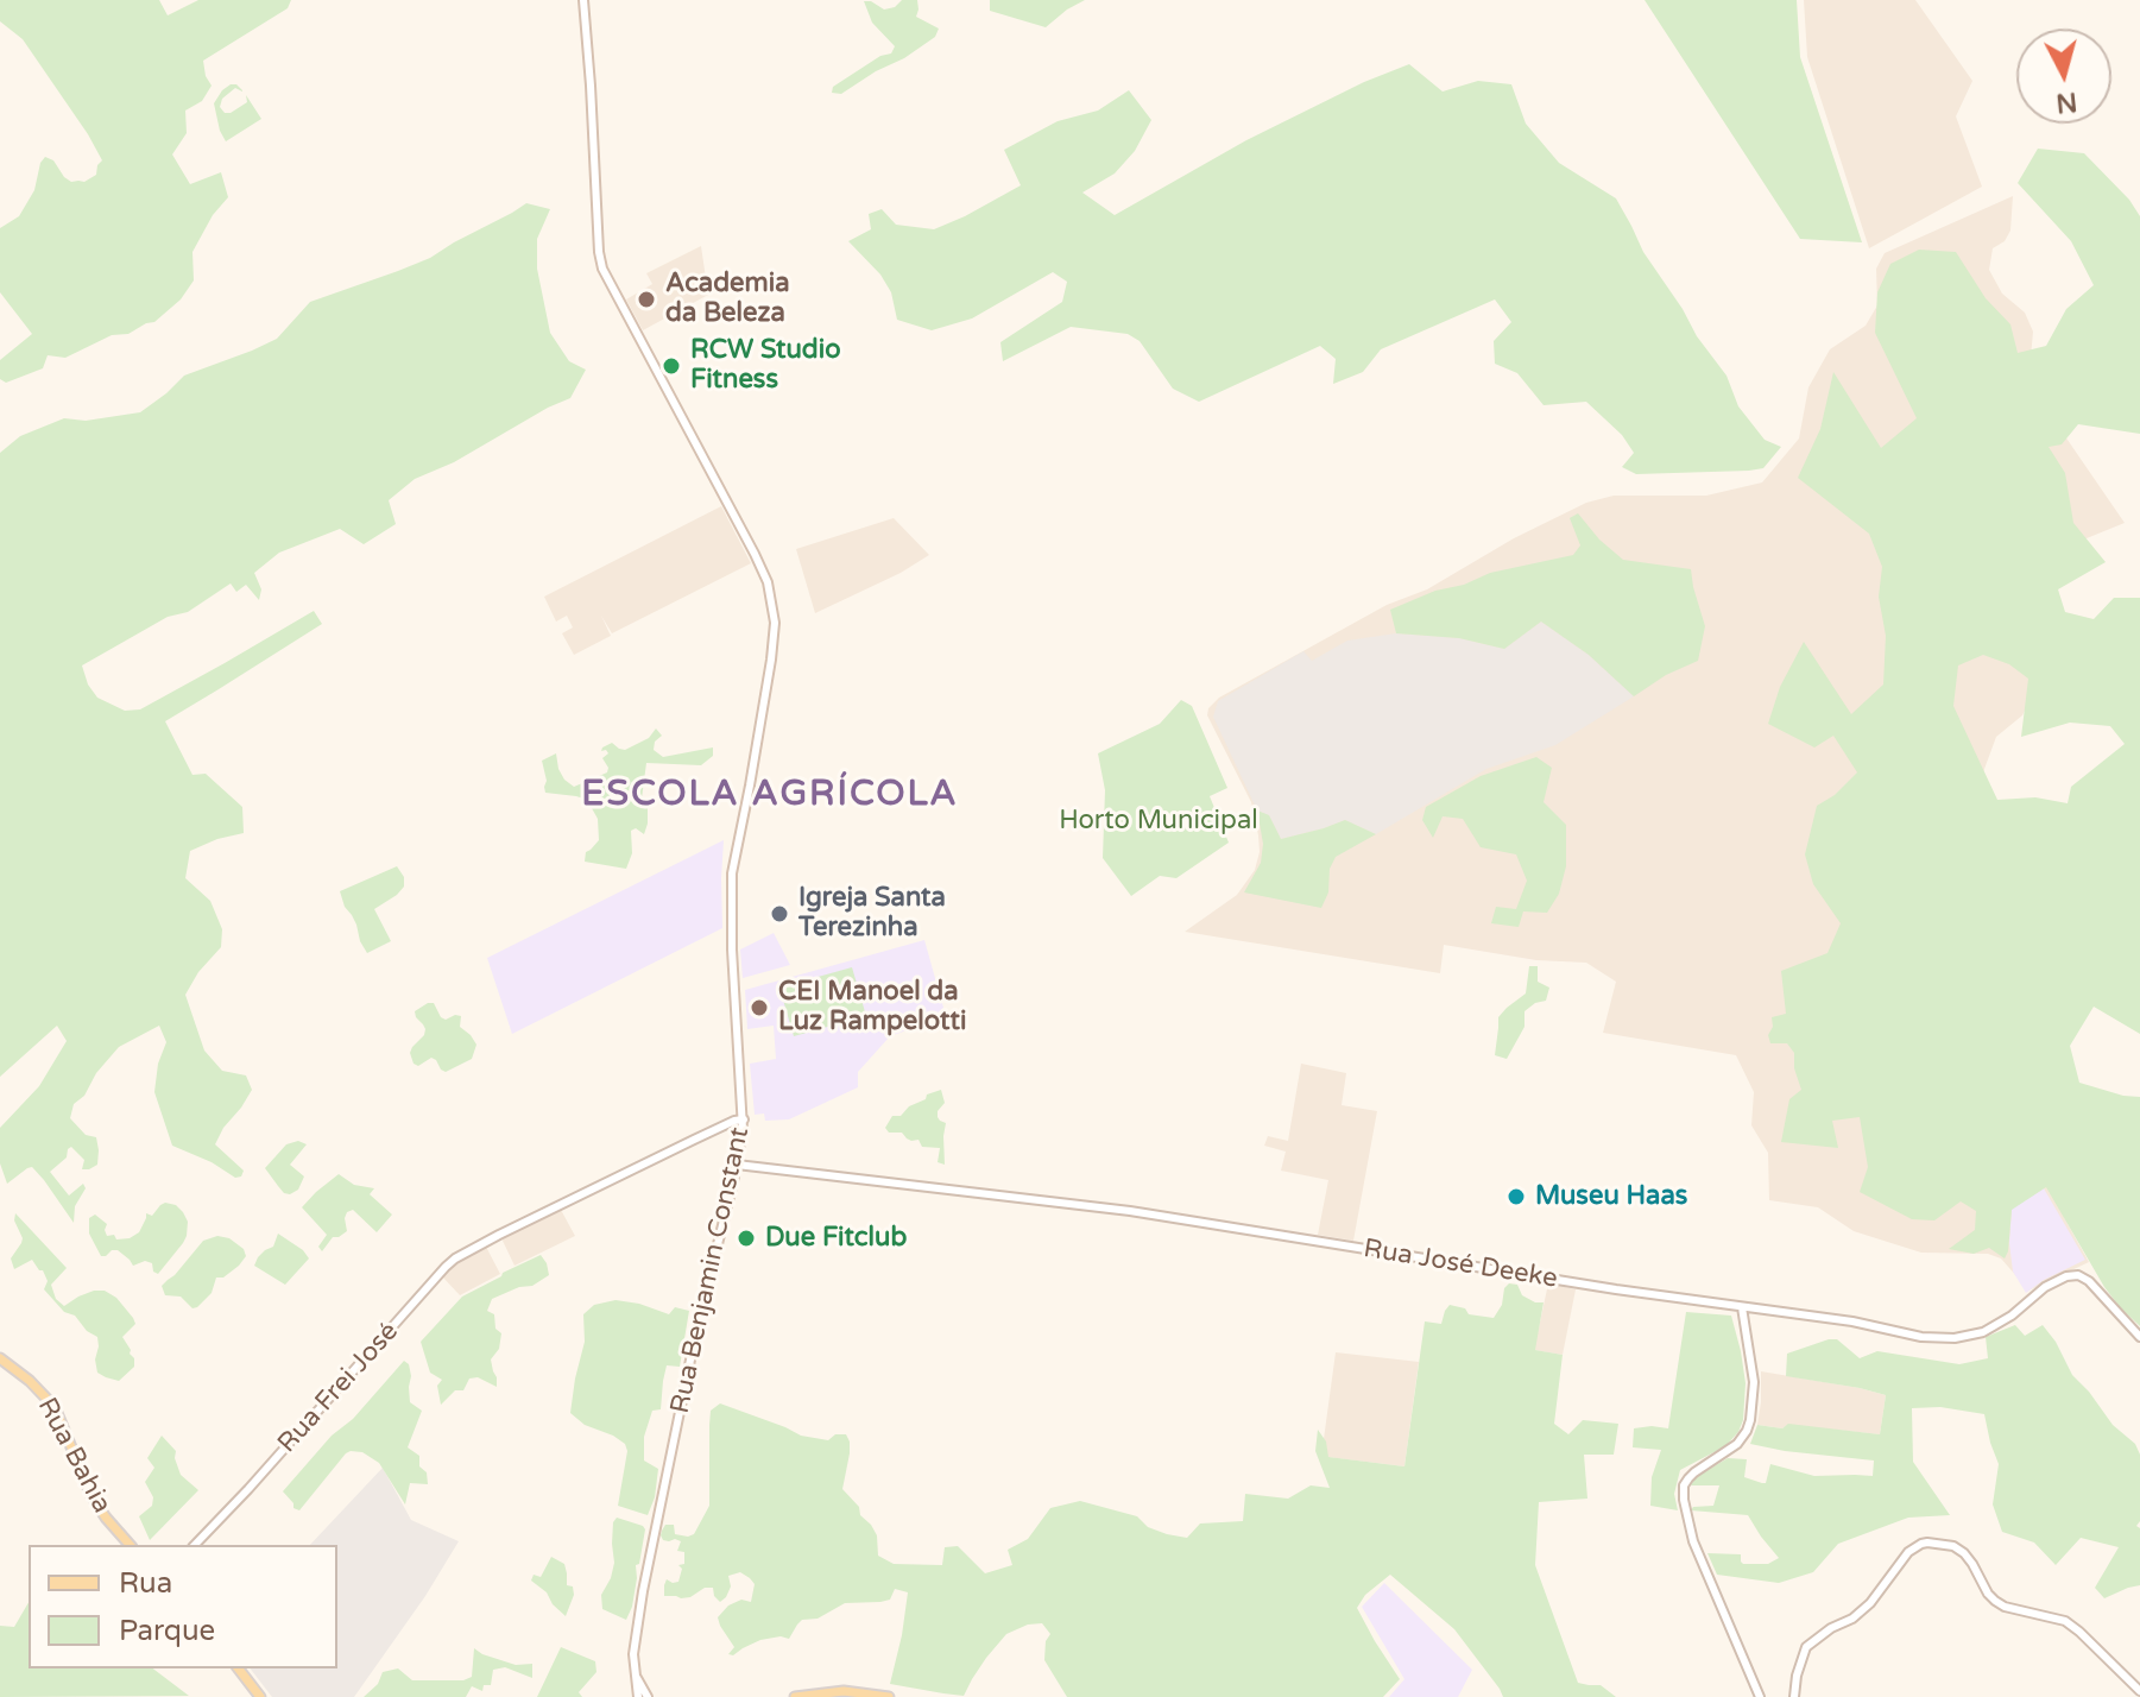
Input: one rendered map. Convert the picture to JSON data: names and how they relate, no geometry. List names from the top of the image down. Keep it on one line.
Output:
{"streets":{"main road":["Rua Bahia"],"street":["Rua José Deeke","Rua Benjamin Constant","Rua Frei José"]},"crossings":[["Rua José Deeke","Rua Benjamin Constant"],["Rua Benjamin Constant","Rua Frei José"]],"districts":["ESCOLA AGRÍCOLA"],"parks":["Horto Municipal"],"places":["Academia da Beleza","RCW Studio Fitness","Igreja Santa Terezinha","CEI Manoel da Luz Rampelotti","Museu Haas","Due Fitclub"],"legend":["Rua","Parque"],"north":"bottom"}
